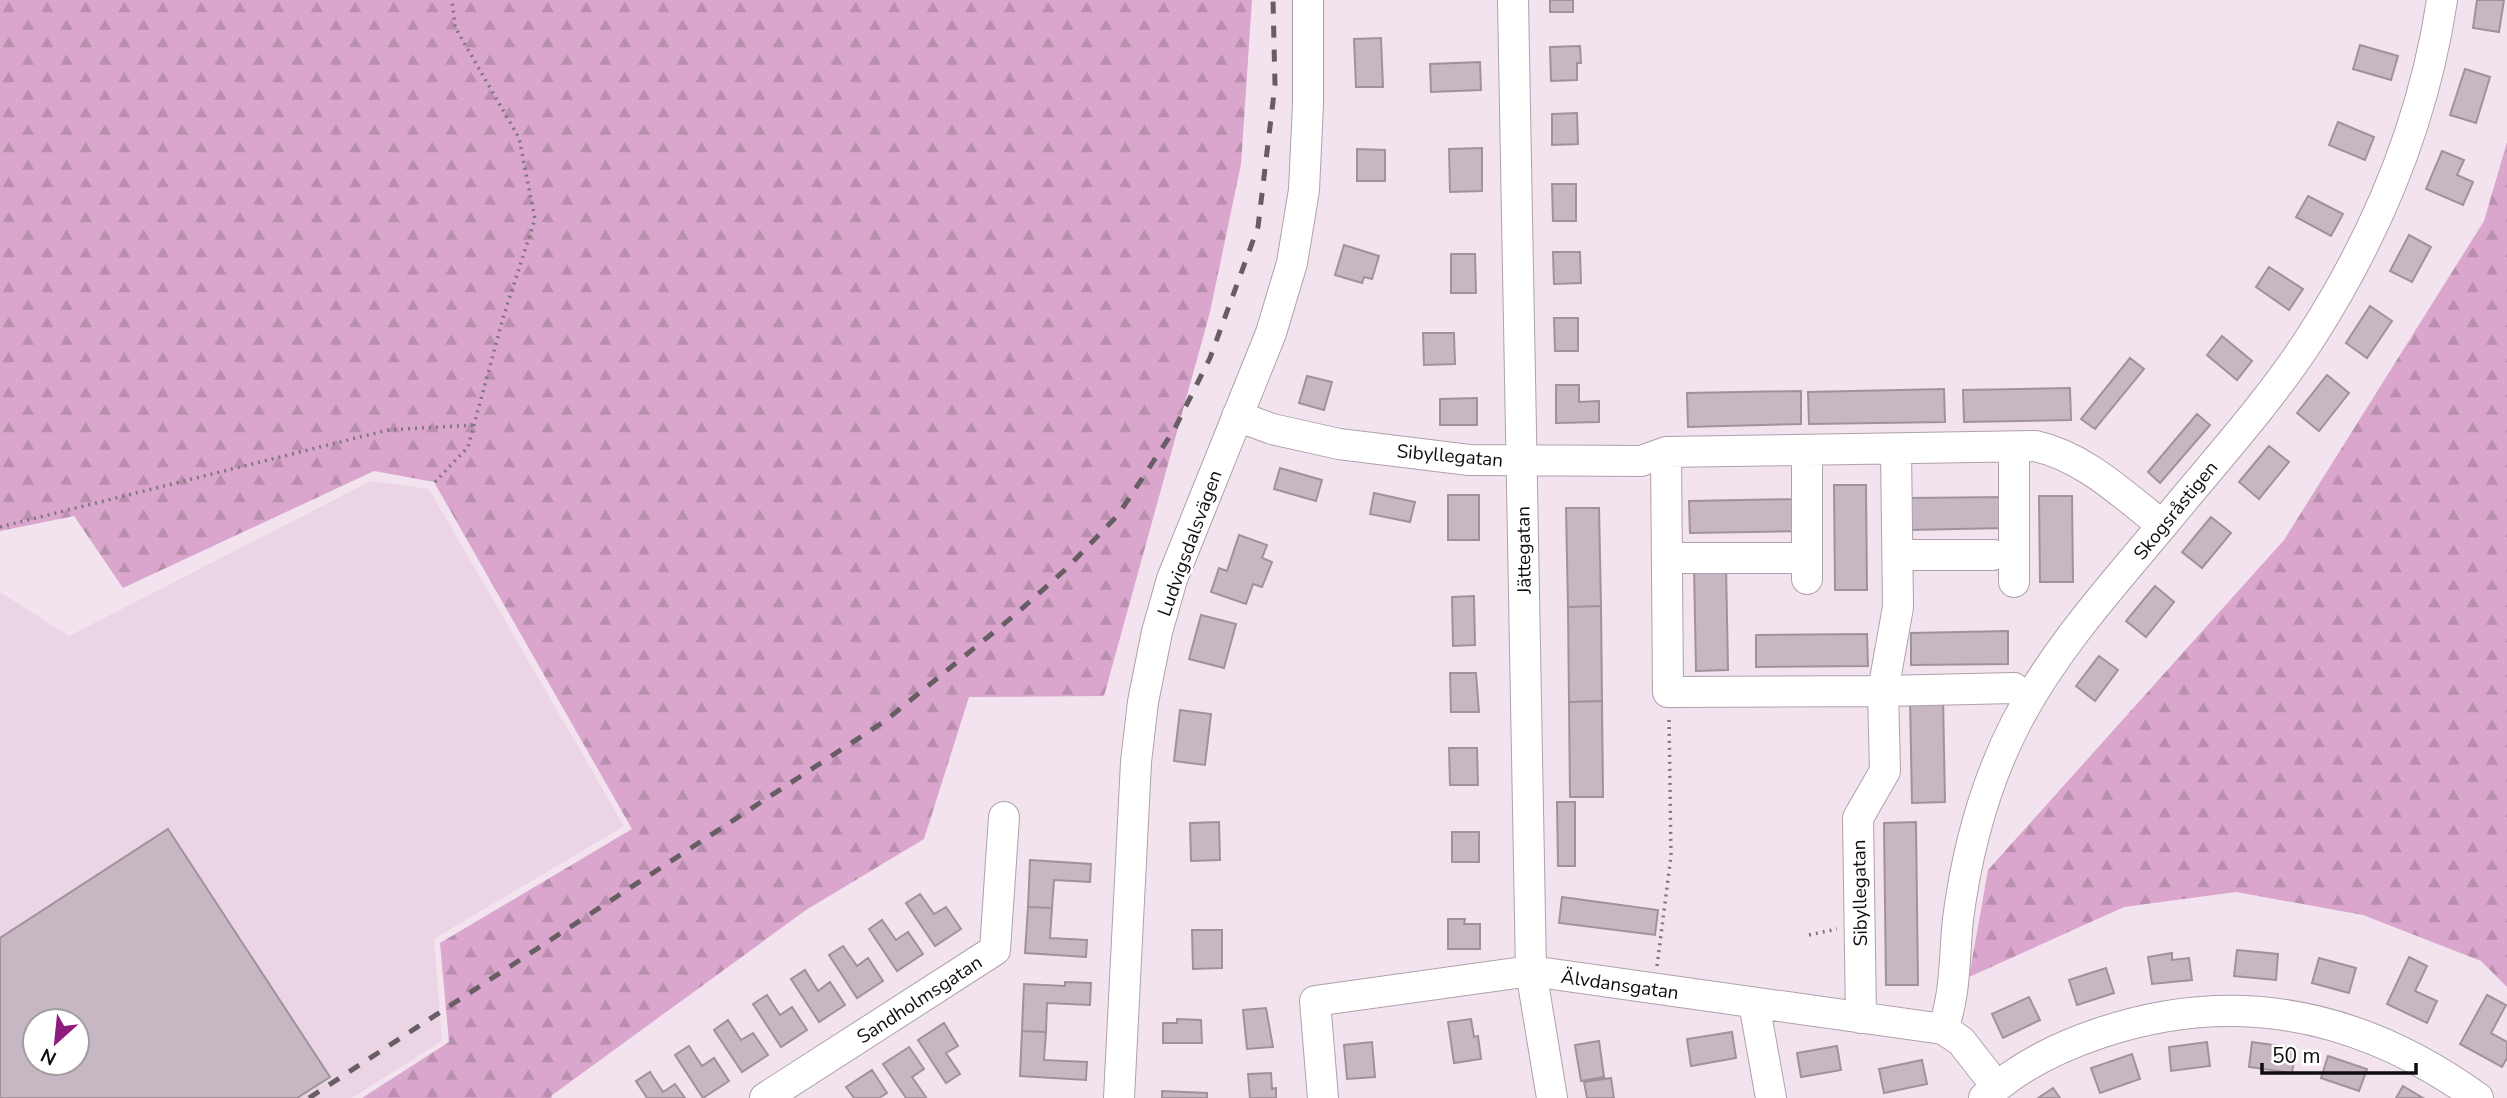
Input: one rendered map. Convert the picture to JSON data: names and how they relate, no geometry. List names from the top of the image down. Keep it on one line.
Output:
{"streets":{"street":["Sibyllegatan","Skogsråstigen","Ludvigsdalsvägen","Jättegatan","Älvdansgatan","Sandholmsgatan"]},"crossings":[["Sibyllegatan","Skogsråstigen"],["Sibyllegatan","Ludvigsdalsvägen"],["Sibyllegatan","Jättegatan"],["Sibyllegatan","Älvdansgatan"],["Skogsråstigen","Älvdansgatan"],["Jättegatan","Älvdansgatan"]],"scale_bar":"50 m","north":"bottom left"}
